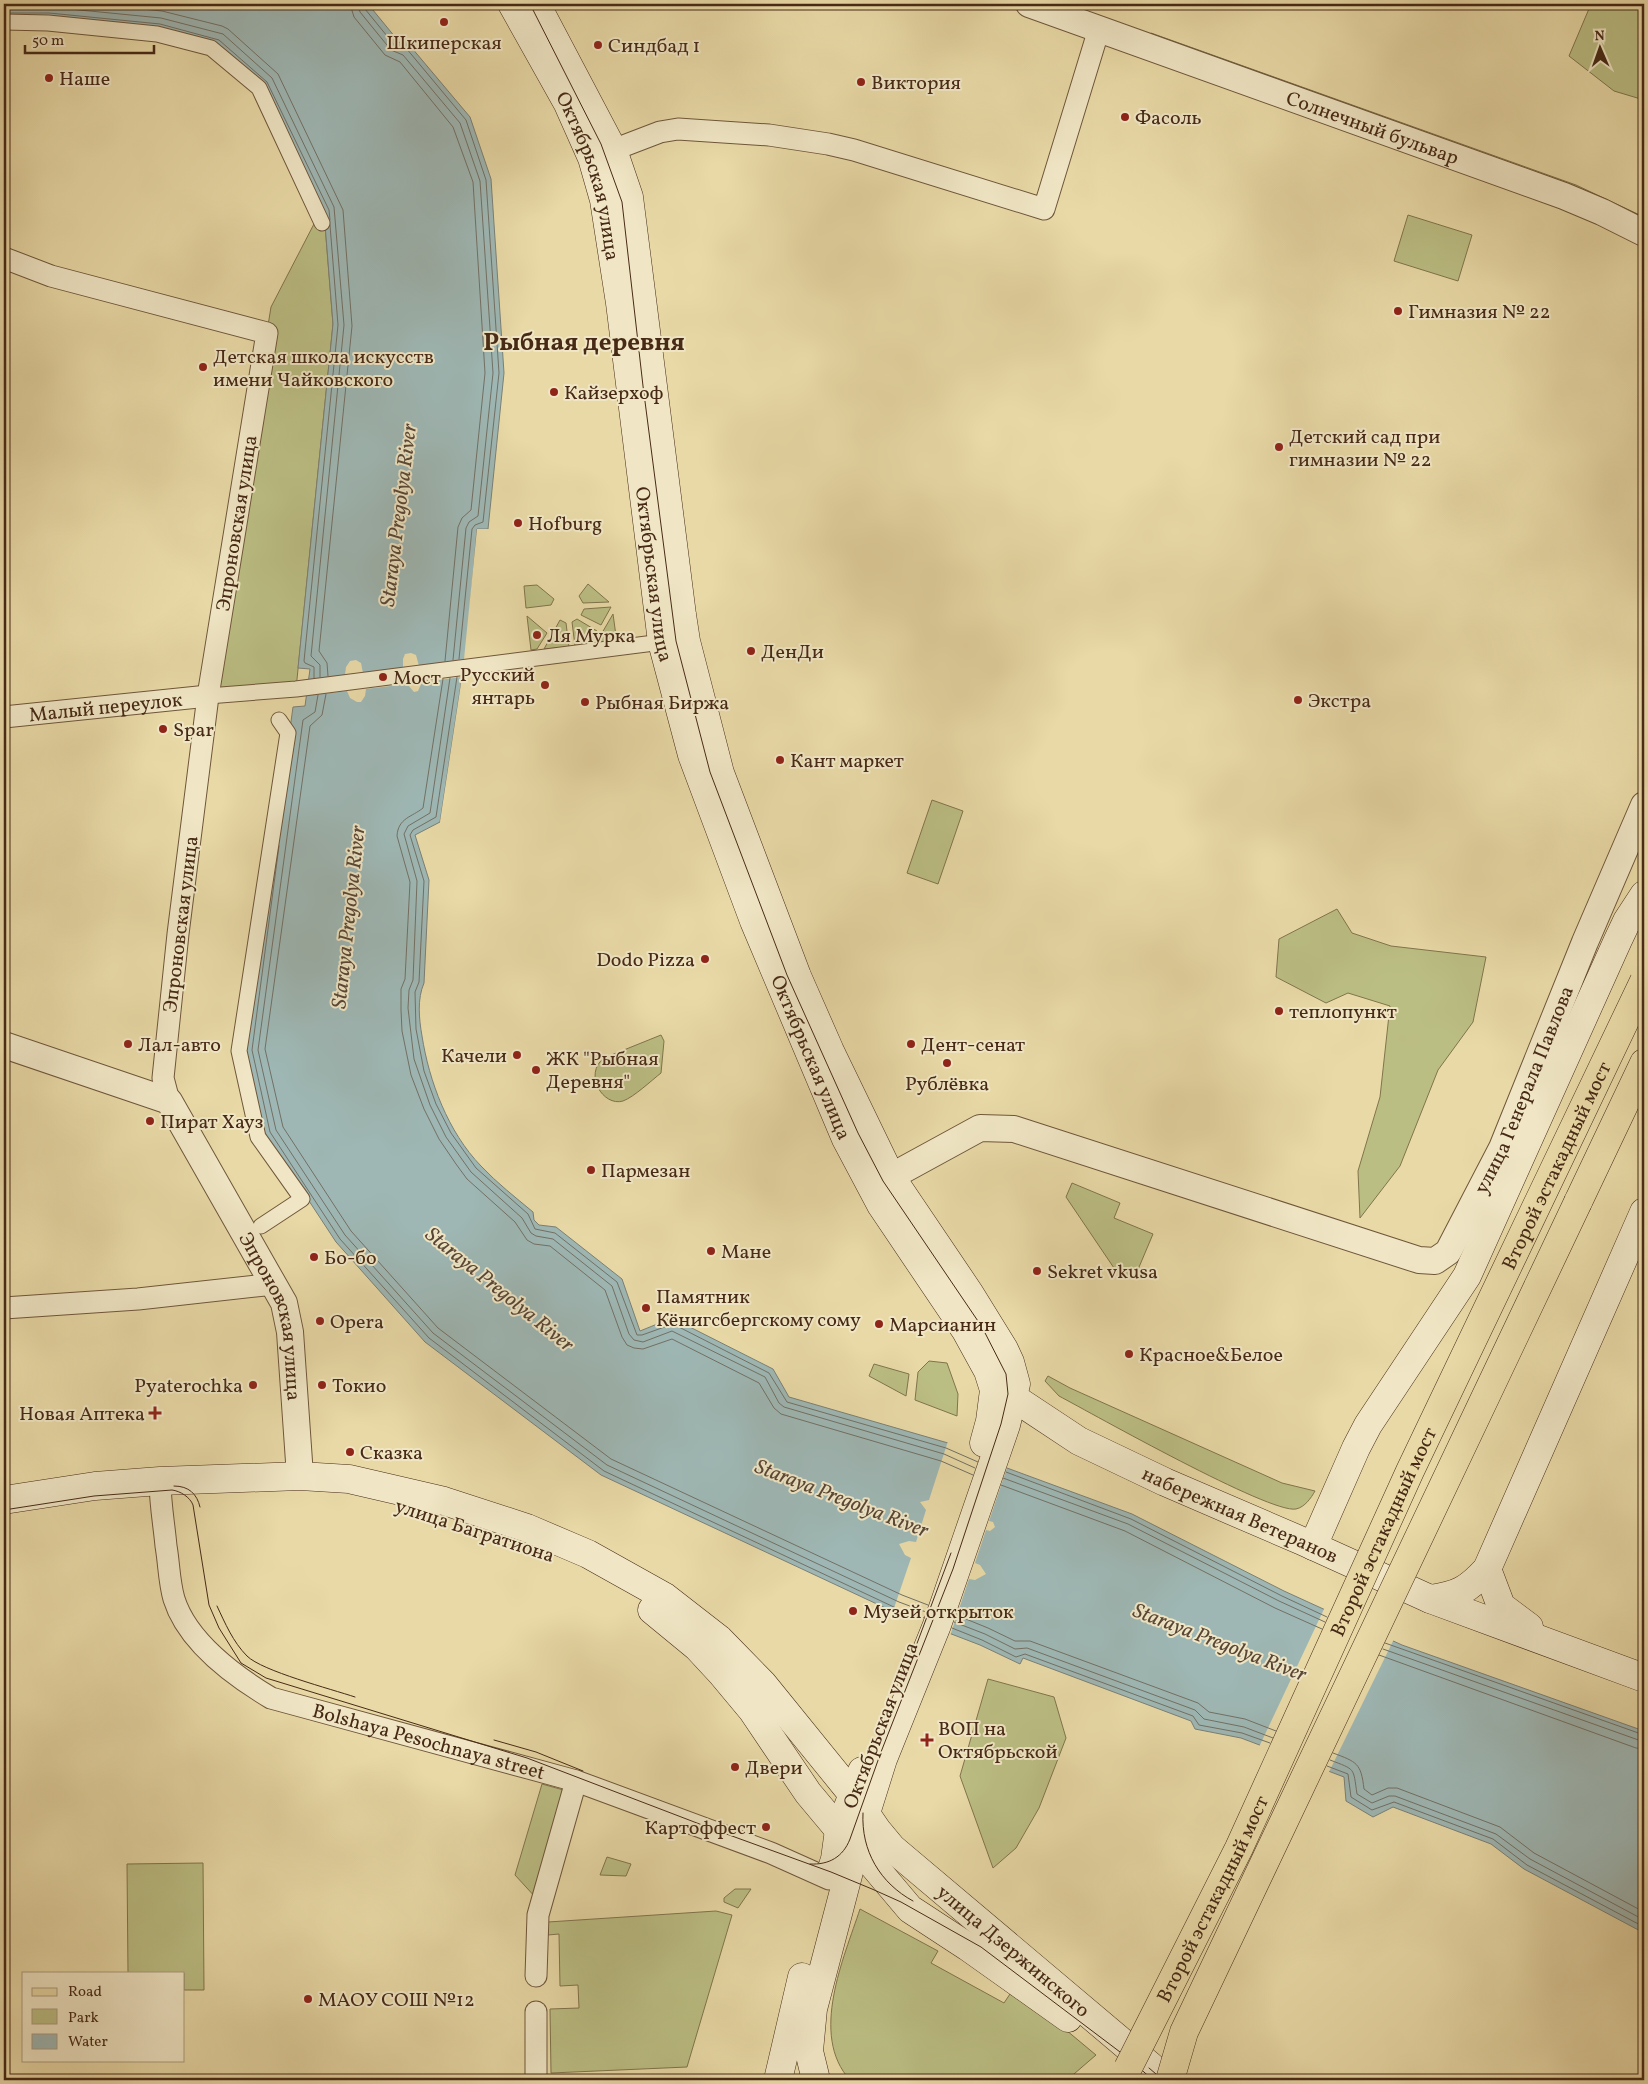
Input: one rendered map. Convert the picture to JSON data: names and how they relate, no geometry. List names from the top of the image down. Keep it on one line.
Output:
{"streets":{"main road":["Октябрьская улица","Второй эстакадный мост","набережная Ветеранов","улица Багратиона","улица Дзержинского"],"street":["Солнечный бульвар","Эпроновская улица","Малый переулок","улица Генерала Павлова","Bolshaya Pesochnaya street"]},"crossings":[["Солнечный бульвар","Октябрьская улица"],["Октябрьская улица","улица Генерала Павлова"],["Октябрьская улица","набережная Ветеранов"],["Октябрьская улица","улица Багратиона"],["Октябрьская улица","Bolshaya Pesochnaya street"],["Октябрьская улица","улица Дзержинского"],["Эпроновская улица","Малый переулок"],["Эпроновская улица","улица Багратиона"],["Второй эстакадный мост","улица Дзержинского"],["улица Багратиона","Bolshaya Pesochnaya street"],["улица Багратиона","улица Дзержинского"]],"districts":["Рыбная деревня"],"water":["Staraya Pregolya River"],"places":{"other":["Шкиперская","Синдбад 1","Наше","Виктория","Фасоль","Гимназия № 22","Детская школа искусств имени Чайковского","Кайзерхоф","Детский сад при гимназии № 22","Hofburg","Ля Мурка","ДенДи","Мост","Русский янтарь","Экстра","Рыбная Биржа","Spar","Кант маркет","Dodo Pizza","теплопункт","Лал-авто","Дент-сенат","Качели","Рублёвка","ЖК \"Рыбная Деревня\"","Пират Хауз","Пармезан","Мане","Бо-бо","Sekret vkusa","Памятник Кёнигсбергскому сому","Opera","Марсианин","Красное&Белое","Pyaterochka","Токио","Сказка","Музей открыток","Двери","Картоффест","МАОУ СОШ №12"],"health":["Новая Аптека","ВОП на Октябрьской"]},"legend":["Road","Park","Water"],"scale_bar":"50 m","north":"top"}
